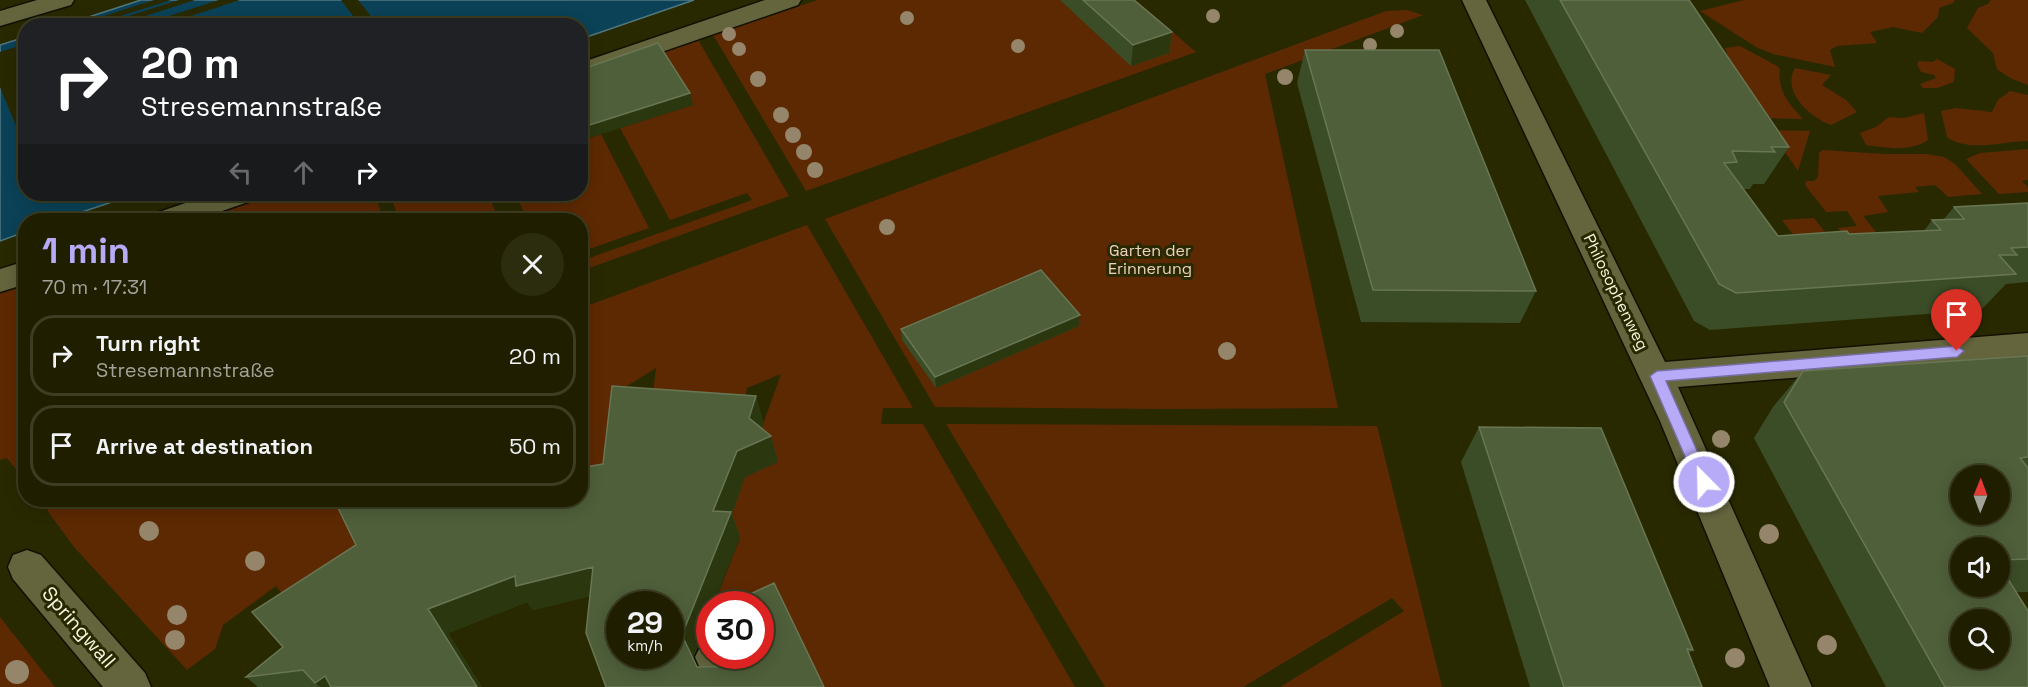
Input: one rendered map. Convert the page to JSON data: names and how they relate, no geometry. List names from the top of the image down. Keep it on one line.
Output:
{"streets":{"street":["Philosophenweg","Springwall"]},"parks":["Garten der Erinnerung"],"north":"top","page":{"turn":["20 m","Stresemannstraße"],"heading":["1 min","70 m · 17:31"],"list":[{"name":"Turn right","note":"Stresemannstraße","value":"20 m"},{"name":"Arrive at destination","value":"50 m"}],"speed":"29 km/h","limit":"30"}}
